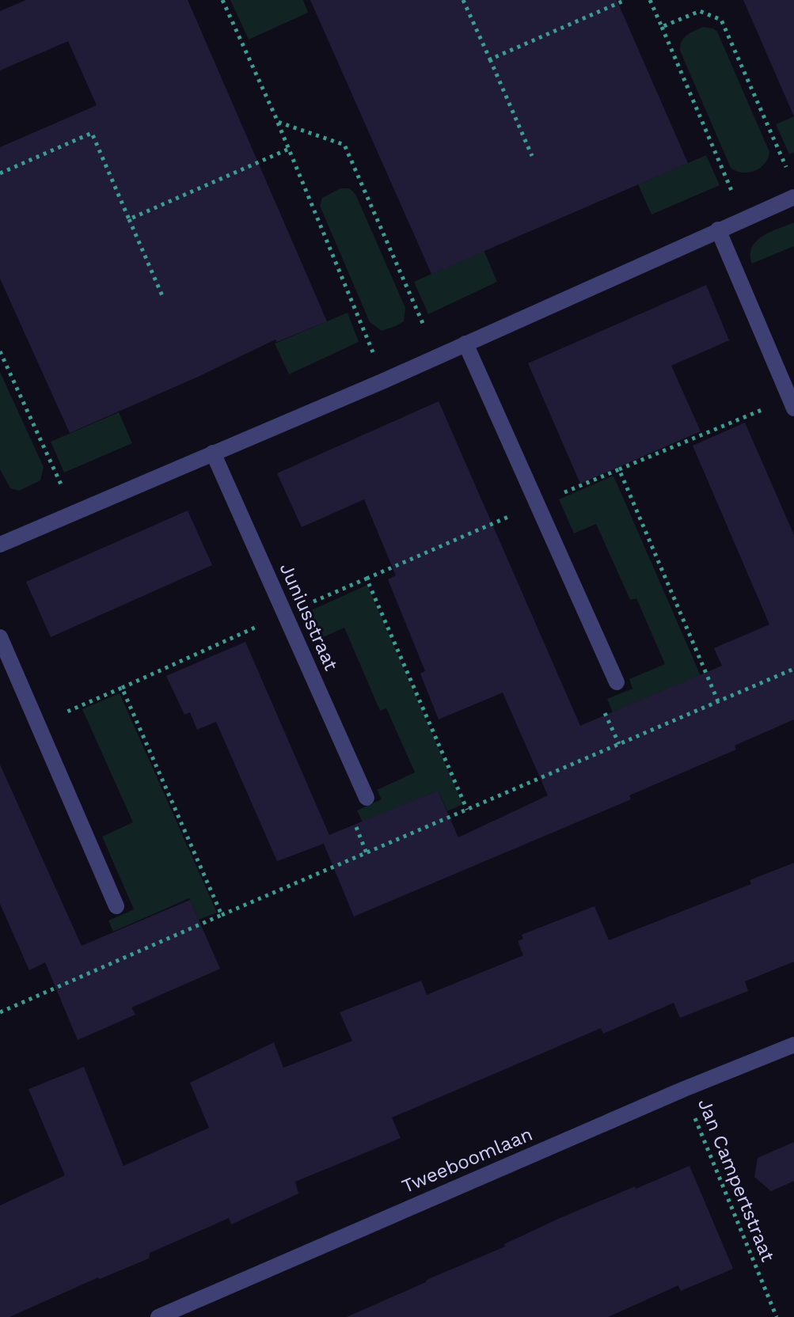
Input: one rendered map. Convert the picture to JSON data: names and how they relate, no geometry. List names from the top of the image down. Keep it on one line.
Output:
{"streets":{"street":["Juniusstraat","Tweeboomlaan"],"path":["Jan Campertstraat"]},"crossings":[["Tweeboomlaan","Jan Campertstraat"]]}
